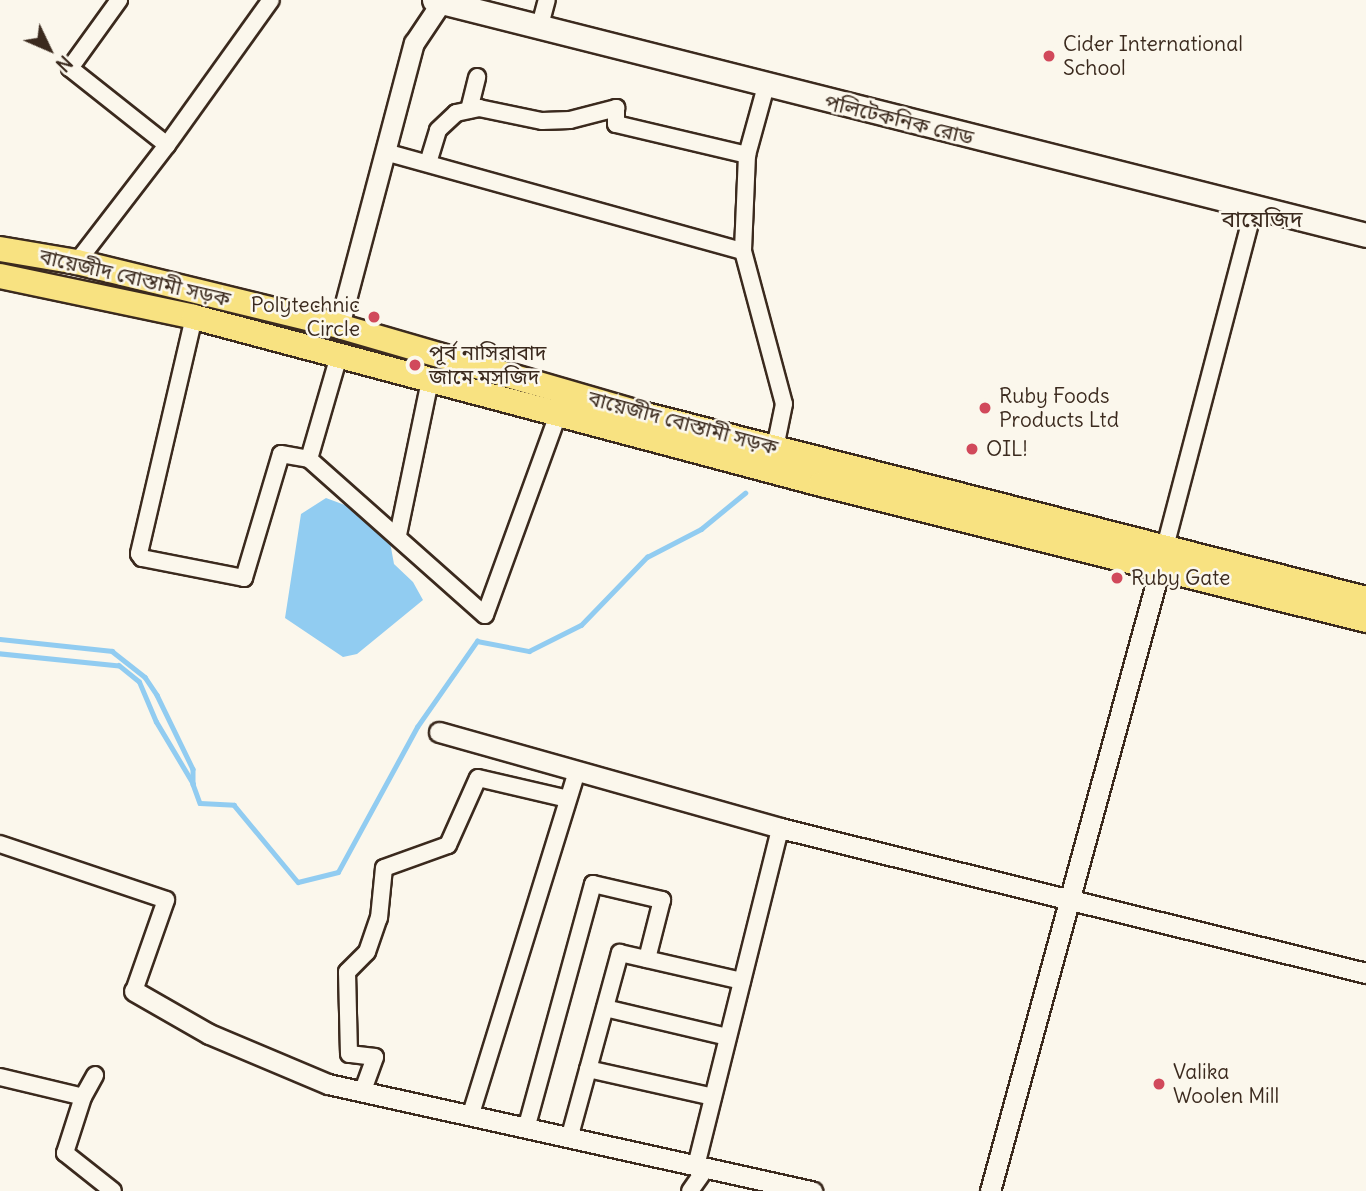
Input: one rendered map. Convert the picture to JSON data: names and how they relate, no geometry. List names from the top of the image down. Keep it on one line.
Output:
{"streets":{"main road":["পলিটেকনিক রোড","বায়েজীদ বোস্তামী সড়ক"]},"districts":["বায়েজিদ"],"places":["Cider International School","Polytechnic Circle","পূর্ব নাসিরাবাদ জামে মসজিদ","Ruby Foods Products Ltd","OIL!","Ruby Gate","Valika Woolen Mill"],"north":"bottom right"}
